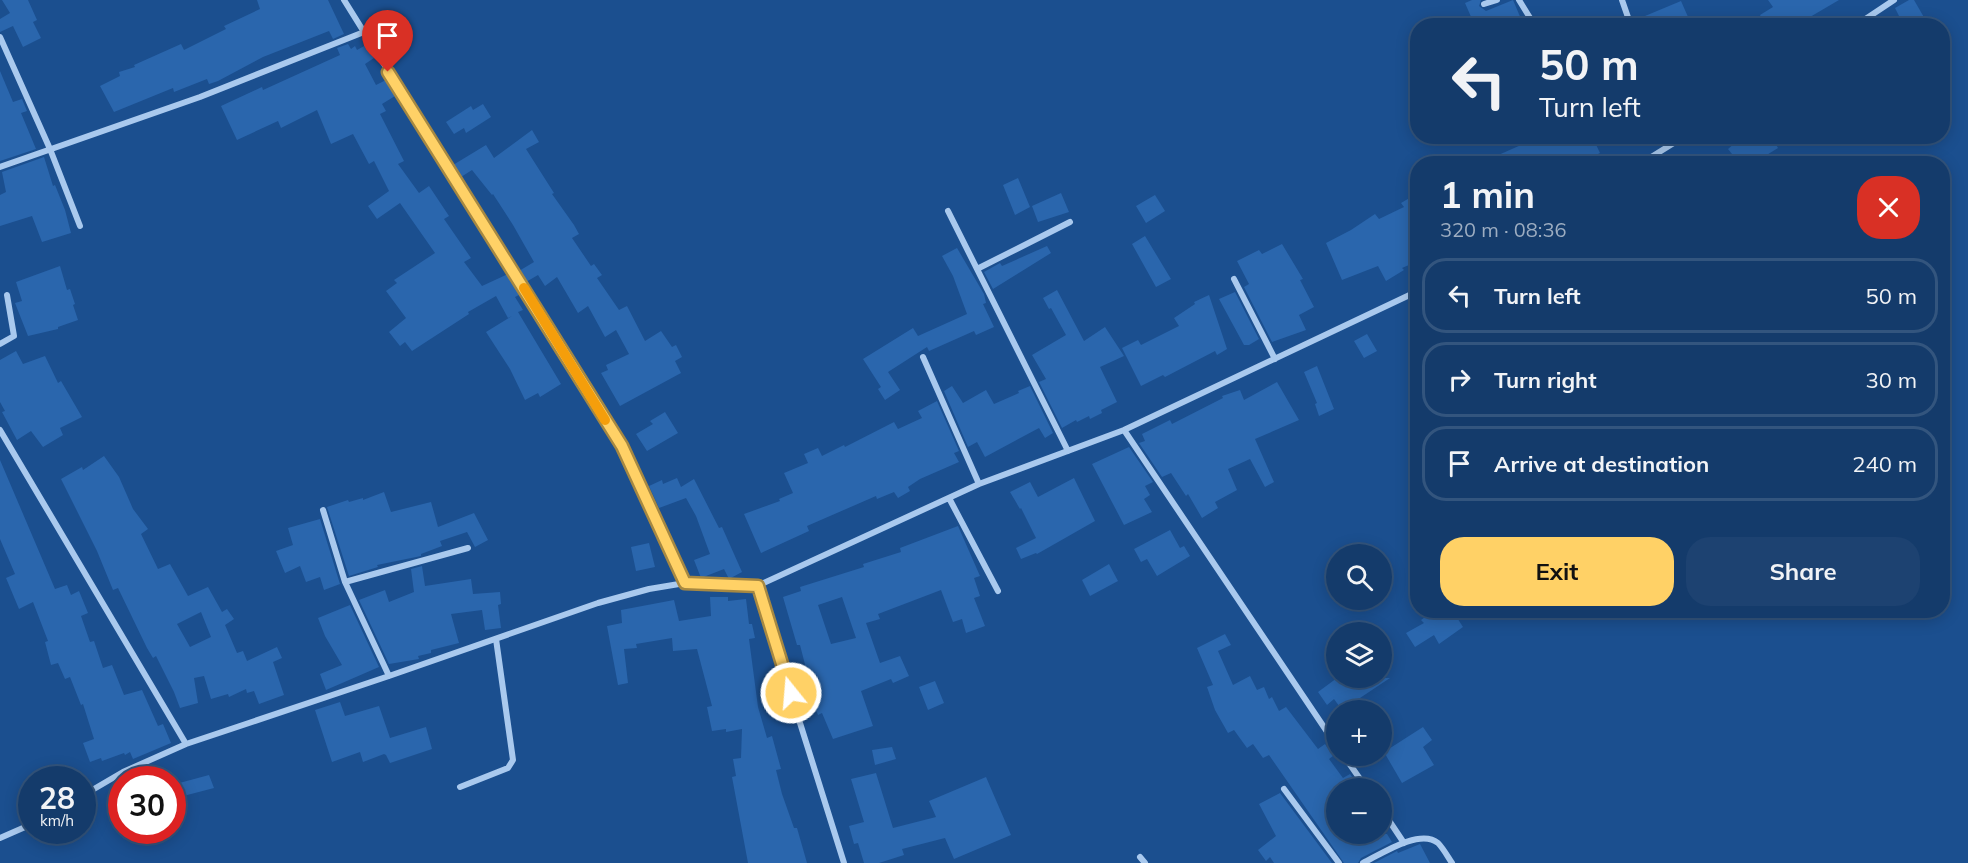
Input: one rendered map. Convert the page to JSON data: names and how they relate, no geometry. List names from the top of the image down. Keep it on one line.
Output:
{"page":{"turn":["50 m","Turn left"],"heading":["1 min","320 m · 08:36"],"list":[{"name":"Turn left","value":"50 m"},{"name":"Turn right","value":"30 m"},{"name":"Arrive at destination","value":"240 m"}],"buttons":["Exit","Share"],"map_buttons":["+","−"],"speed":"28 km/h","limit":"30"}}
